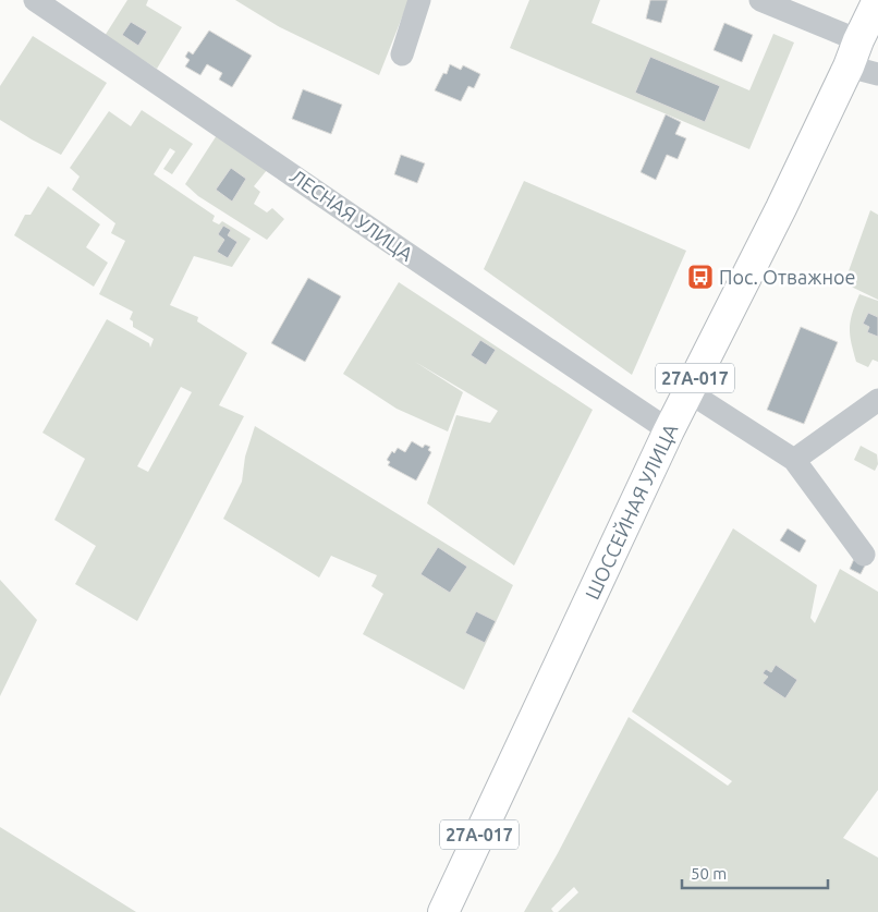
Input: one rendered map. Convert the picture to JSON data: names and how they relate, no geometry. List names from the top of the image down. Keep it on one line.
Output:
{"streets":{"main road":["27А-017","ШОССЕЙНАЯ УЛИЦА"],"street":["ЛЕСНАЯ УЛИЦА"]},"crossings":[["ЛЕСНАЯ УЛИЦА","ШОССЕЙНАЯ УЛИЦА"]],"places":{"bus stop":["Пос. Отважное"]},"scale_bar":"50 m"}
